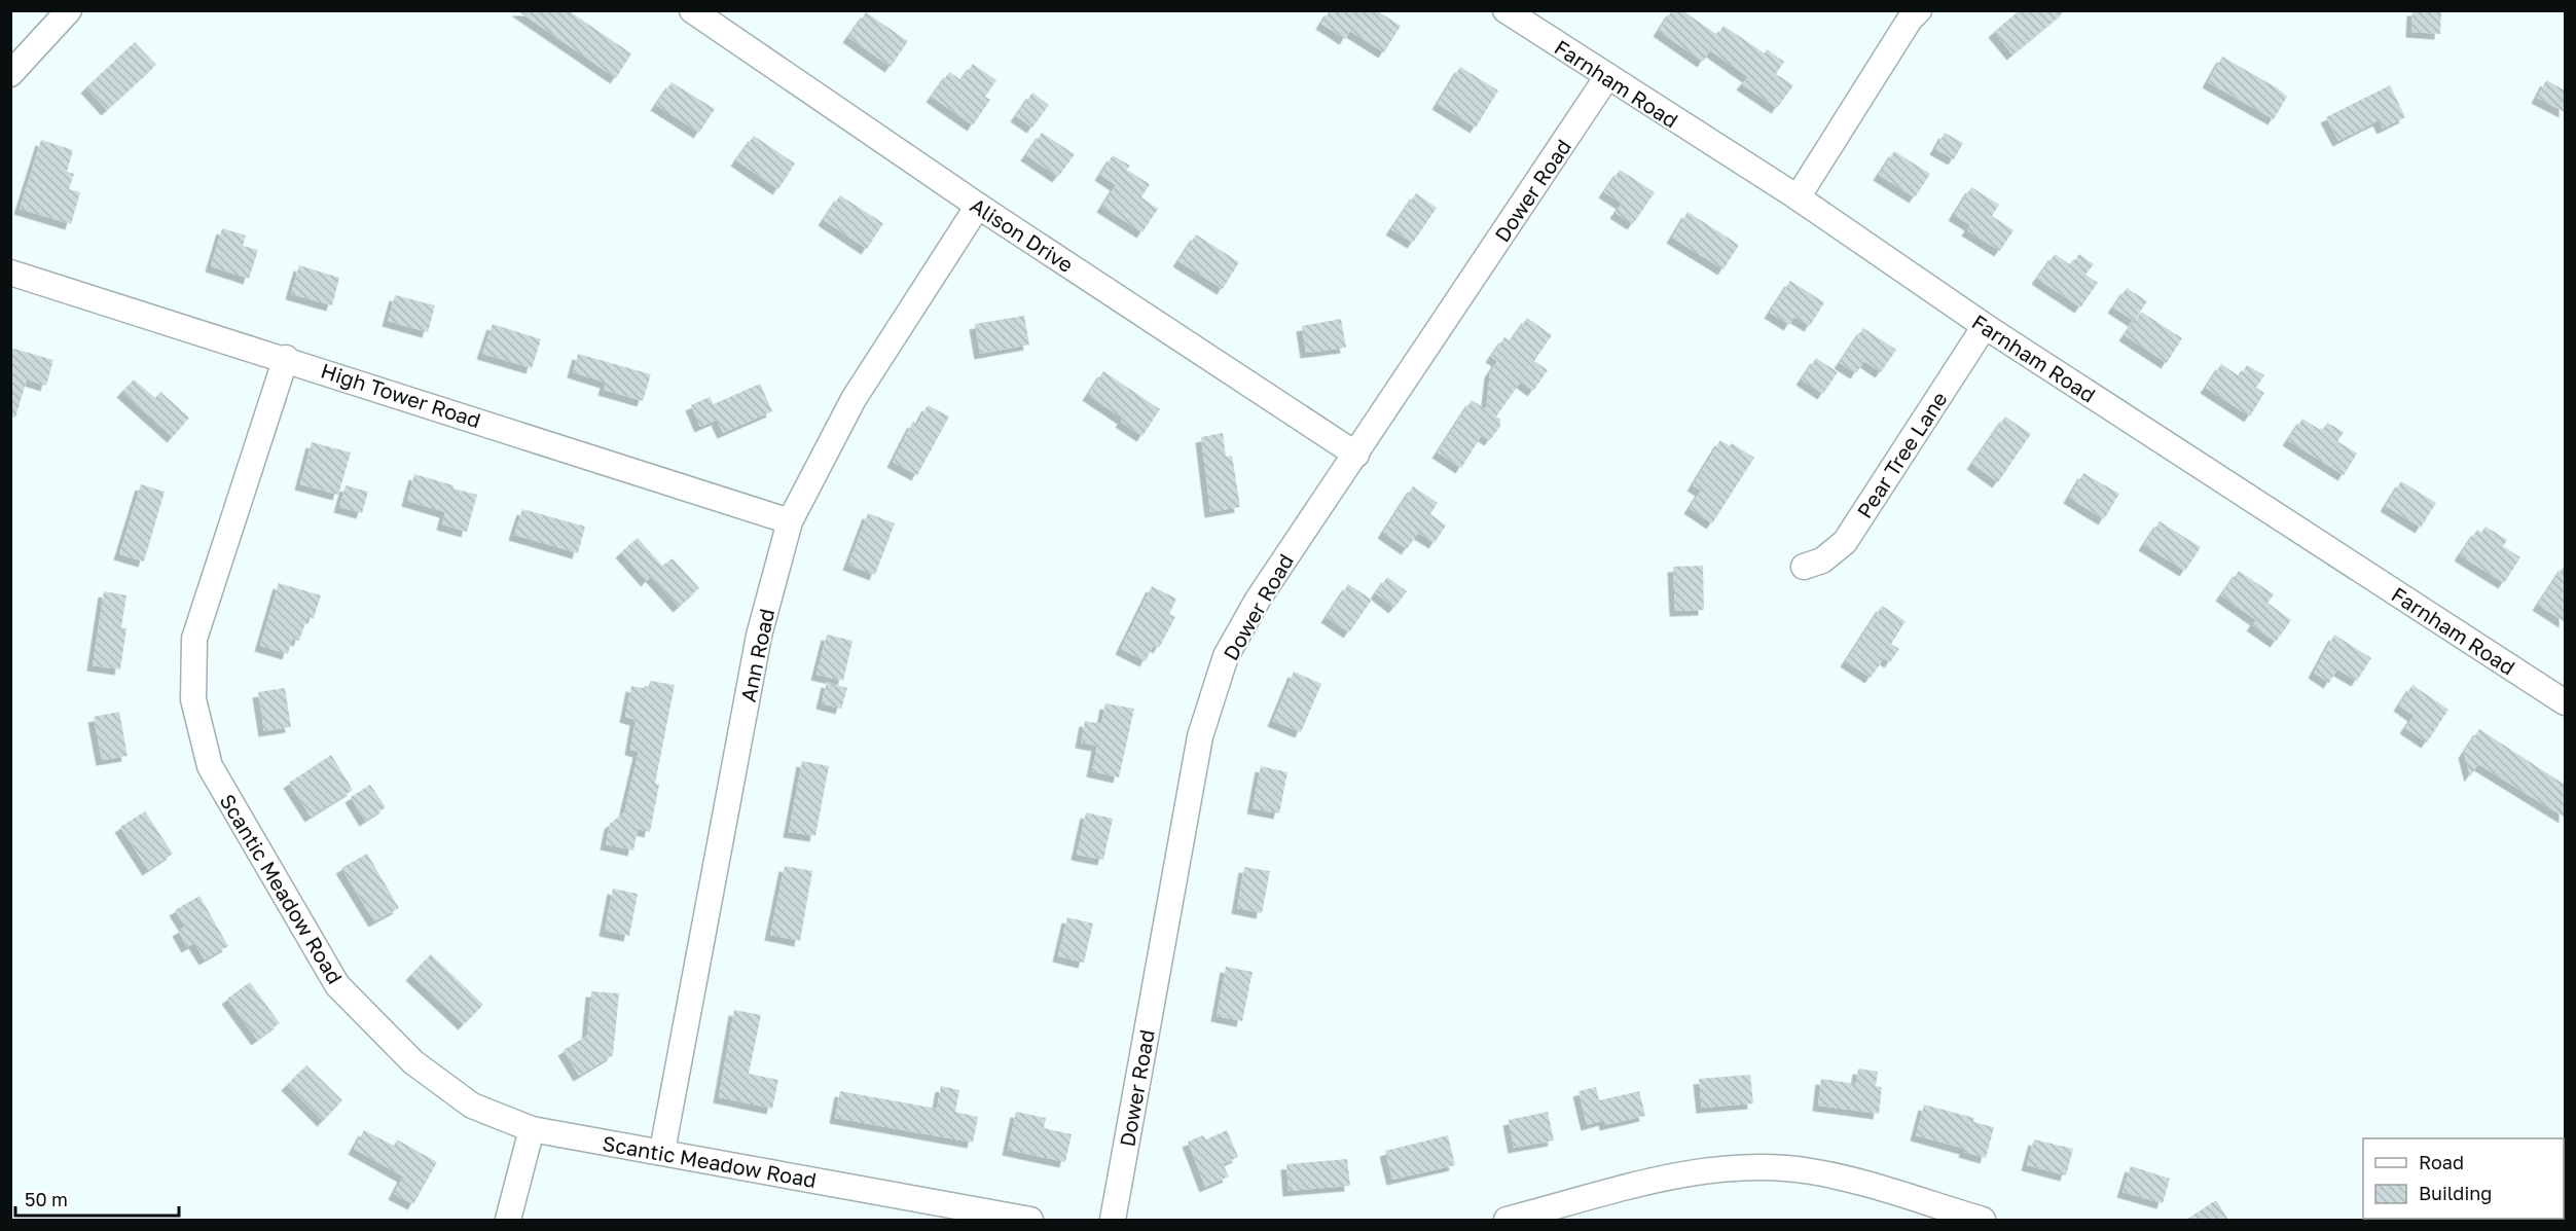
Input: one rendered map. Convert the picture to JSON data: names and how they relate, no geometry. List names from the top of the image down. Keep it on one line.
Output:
{"streets":{"street":["Farnham Road","Dower Road","Alison Drive","High Tower Road","Pear Tree Lane","Ann Road","Scantic Meadow Road"]},"crossings":[["Farnham Road","Dower Road"],["Farnham Road","Pear Tree Lane"],["Dower Road","Alison Drive"],["Alison Drive","Ann Road"],["High Tower Road","Ann Road"],["High Tower Road","Scantic Meadow Road"],["Ann Road","Scantic Meadow Road"]],"legend":["Road","Building"],"scale_bar":"50 m"}
